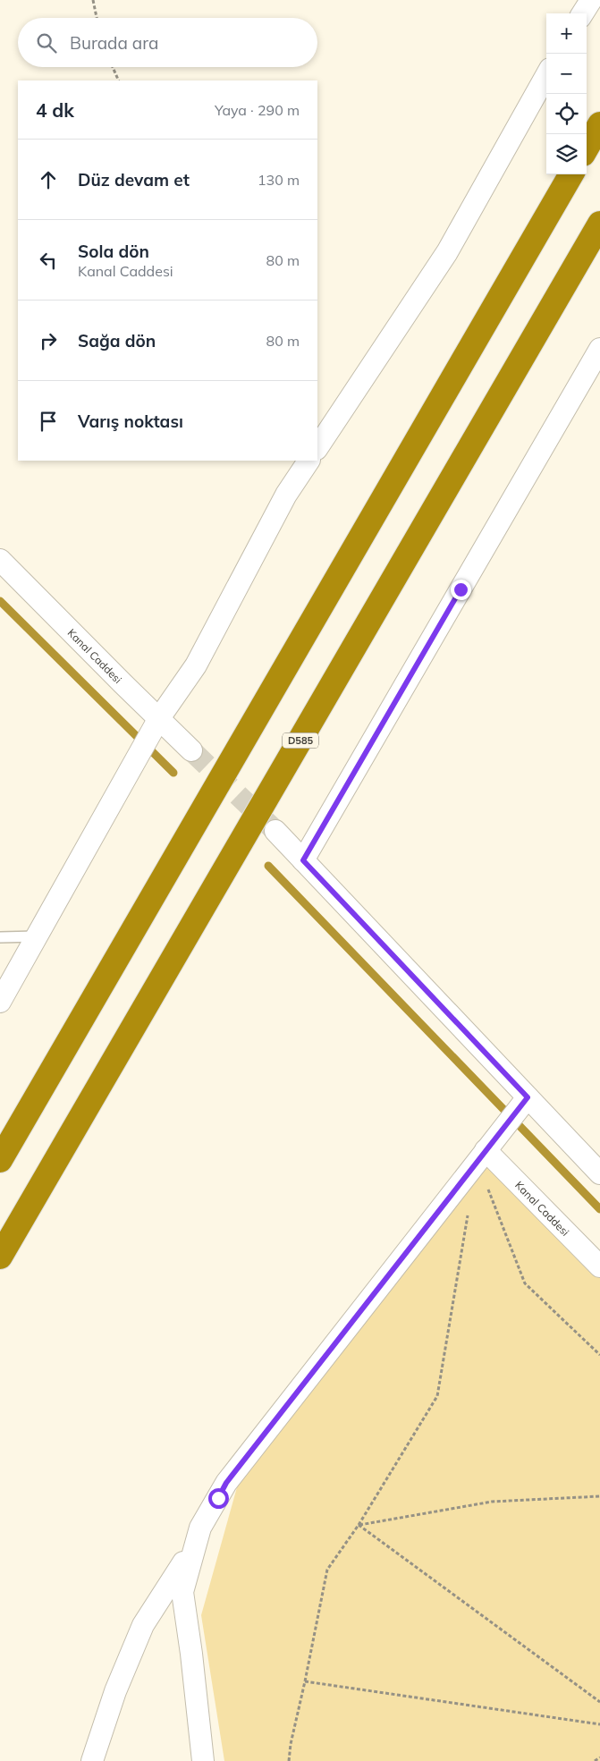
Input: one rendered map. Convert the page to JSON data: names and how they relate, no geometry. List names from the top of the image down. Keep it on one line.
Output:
{"streets":{"highway":["D585"],"street":["Kanal Caddesi"]},"page":{"map_buttons":["+","−"],"search":"Burada ara","heading":["4 dk","Yaya · 290 m"],"list":[["Düz devam et","130 m"],["Sola dön","Kanal Caddesi","80 m"],["Sağa dön","80 m"],"Varış noktası"]}}
